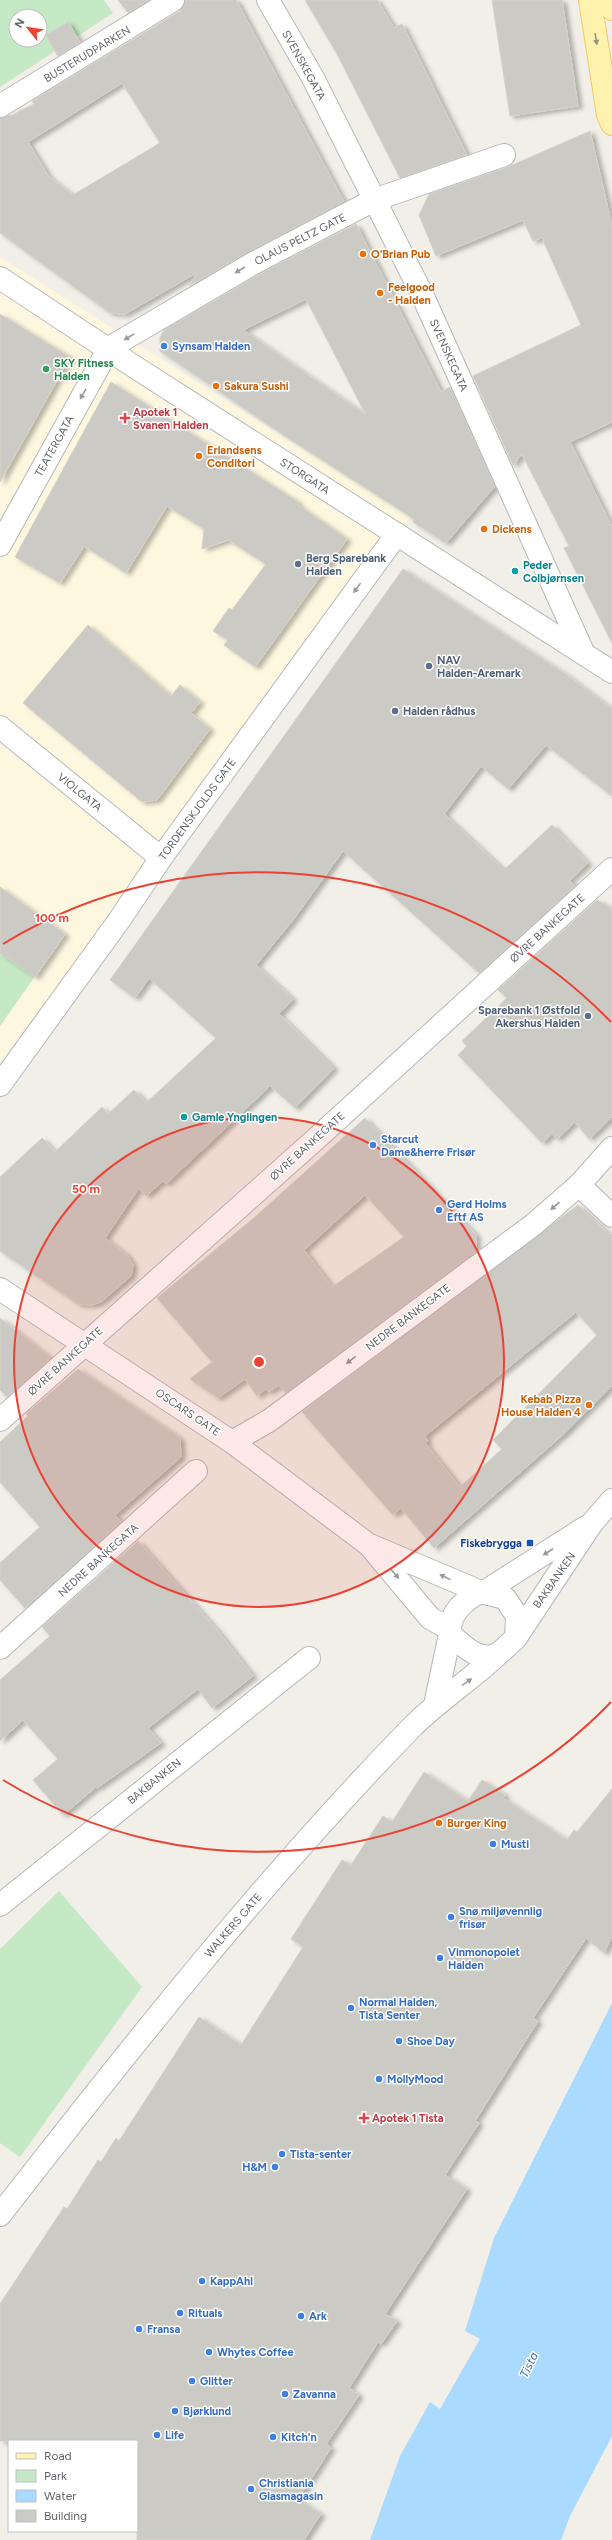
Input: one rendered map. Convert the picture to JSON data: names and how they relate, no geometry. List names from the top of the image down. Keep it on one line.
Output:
{"streets":{"street":["BUSTERUDPARKEN","SVENSKEGATA","OLAUS PELTZ GATE","TEATERGATA","STORGATA","VIOLGATA","TORDENSKJOLDS GATE","ØVRE BANKEGATE","NEDRE BANKEGATE","OSCARS GATE","NEDRE BANKEGATA","BAKBANKEN","WALKERS GATE"]},"crossings":[["SVENSKEGATA","OLAUS PELTZ GATE"],["SVENSKEGATA","STORGATA"],["OLAUS PELTZ GATE","TEATERGATA"],["OLAUS PELTZ GATE","STORGATA"],["TEATERGATA","STORGATA"],["STORGATA","TORDENSKJOLDS GATE"],["VIOLGATA","TORDENSKJOLDS GATE"],["ØVRE BANKEGATE","OSCARS GATE"],["NEDRE BANKEGATE","OSCARS GATE"],["OSCARS GATE","BAKBANKEN"]],"one_way":["OLAUS PELTZ GATE","TEATERGATA","TORDENSKJOLDS GATE","NEDRE BANKEGATE"],"water":["Tista"],"places":{"other":["O'Brian Pub","Feelgood - Halden","Synsam Halden","SKY Fitness Halden","Sakura Sushi","Erlandsens Conditori","Dickens","Berg Sparebank Halden","Peder Colbjørnsen","NAV Halden-Aremark","Halden rådhus","Sparebank 1 Østfold Akershus Halden","Gamle Ynglingen","Starcut Dame&herre Frisør","Gerd Holms Eftf AS","Kebab Pizza House Halden 4","Burger King","Musti","Snø miljøvennlig frisør","Vinmonopolet Halden","Normal Halden, Tista Senter","Shoe Day","MollyMood","Tista-senter","H&M","KappAhl","Rituals","Ark","Fransa","Whytes Coffee","Glitter","Zavanna","Bjørklund","Life","Kitch'n","Christiania Glasmagasin"],"health":["Apotek 1 Svanen Halden","Apotek 1 Tista"],"transit":["Fiskebrygga"]},"legend":["Road","Park","Water","Building"],"north":"top left","rings":["100 m","50 m"]}
